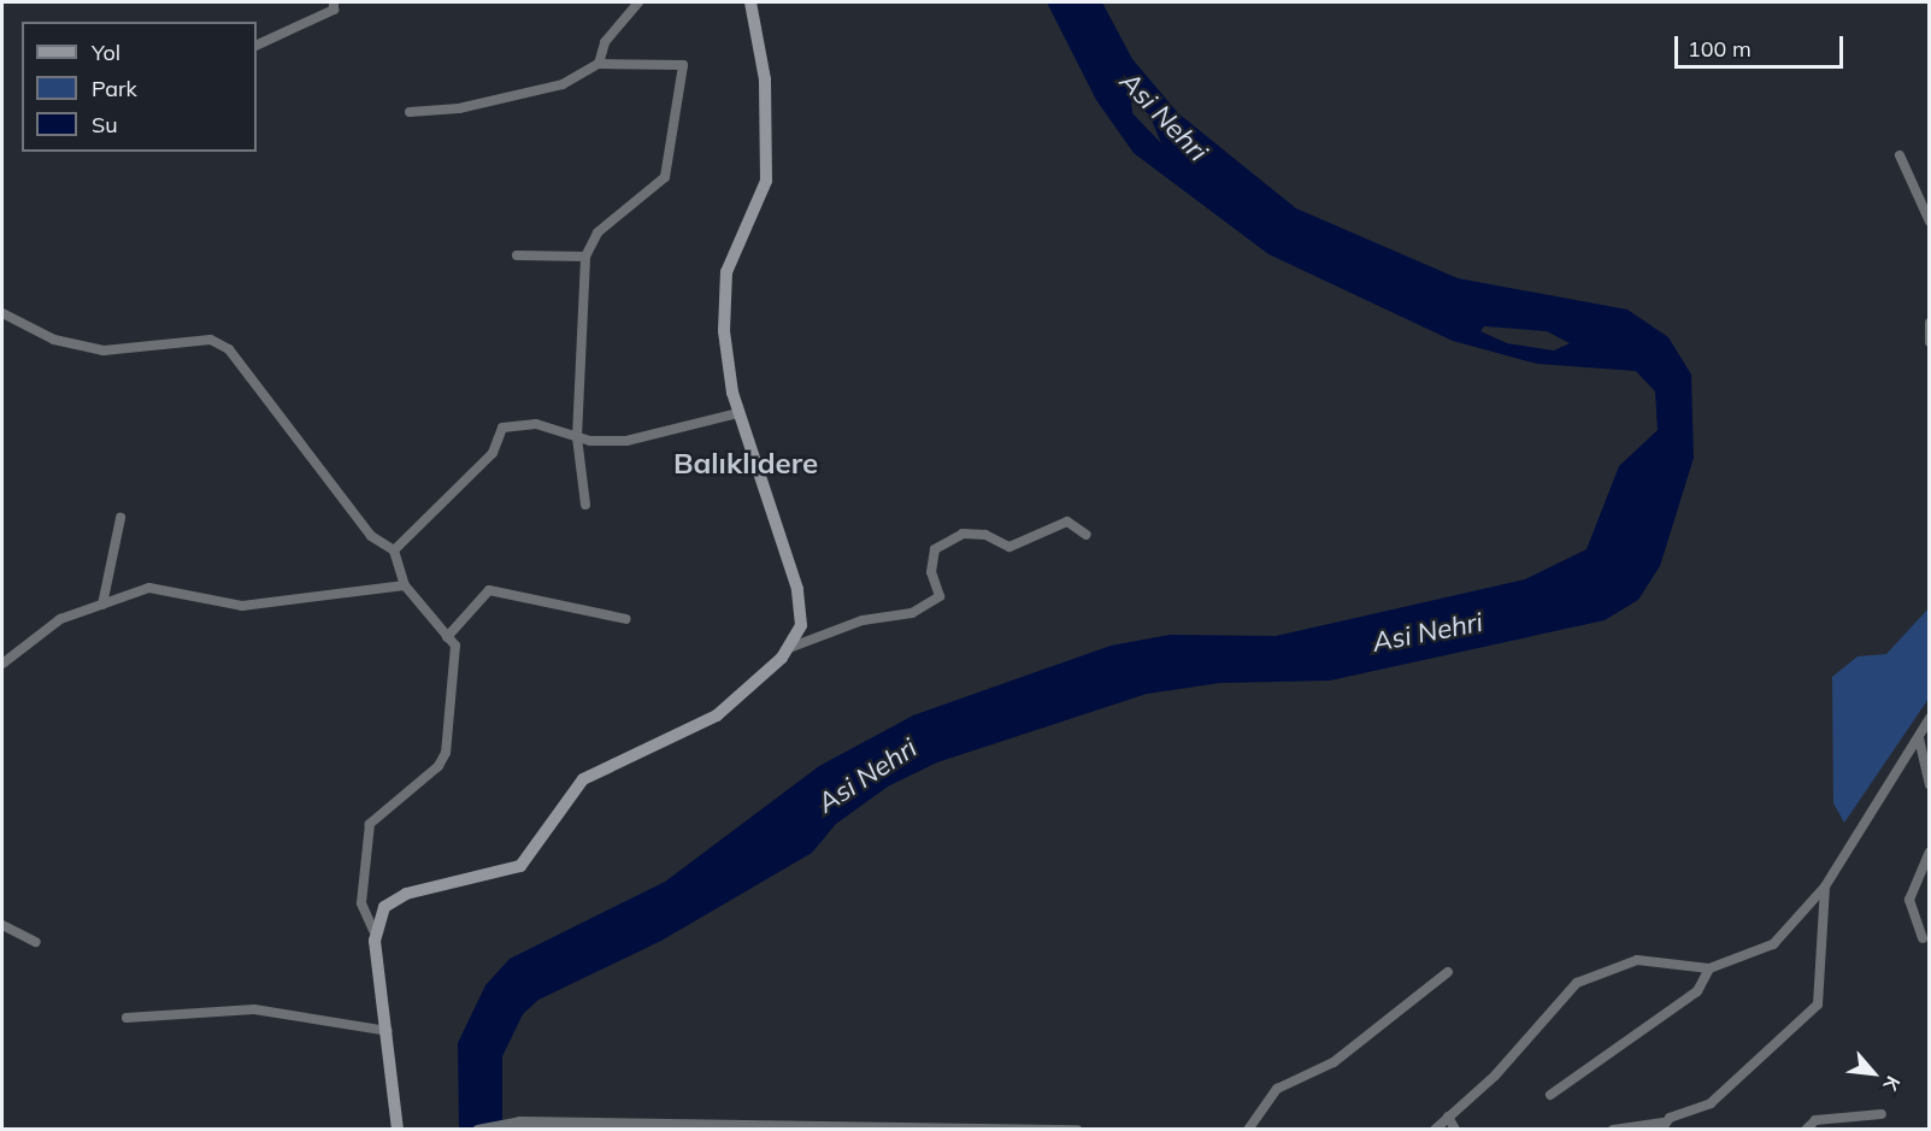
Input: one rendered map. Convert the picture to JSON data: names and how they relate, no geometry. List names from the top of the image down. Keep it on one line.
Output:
{"districts":["Balıklıdere"],"water":["Asi Nehri"],"legend":["Yol","Park","Su"],"scale_bar":"100 m","north":"bottom right"}
